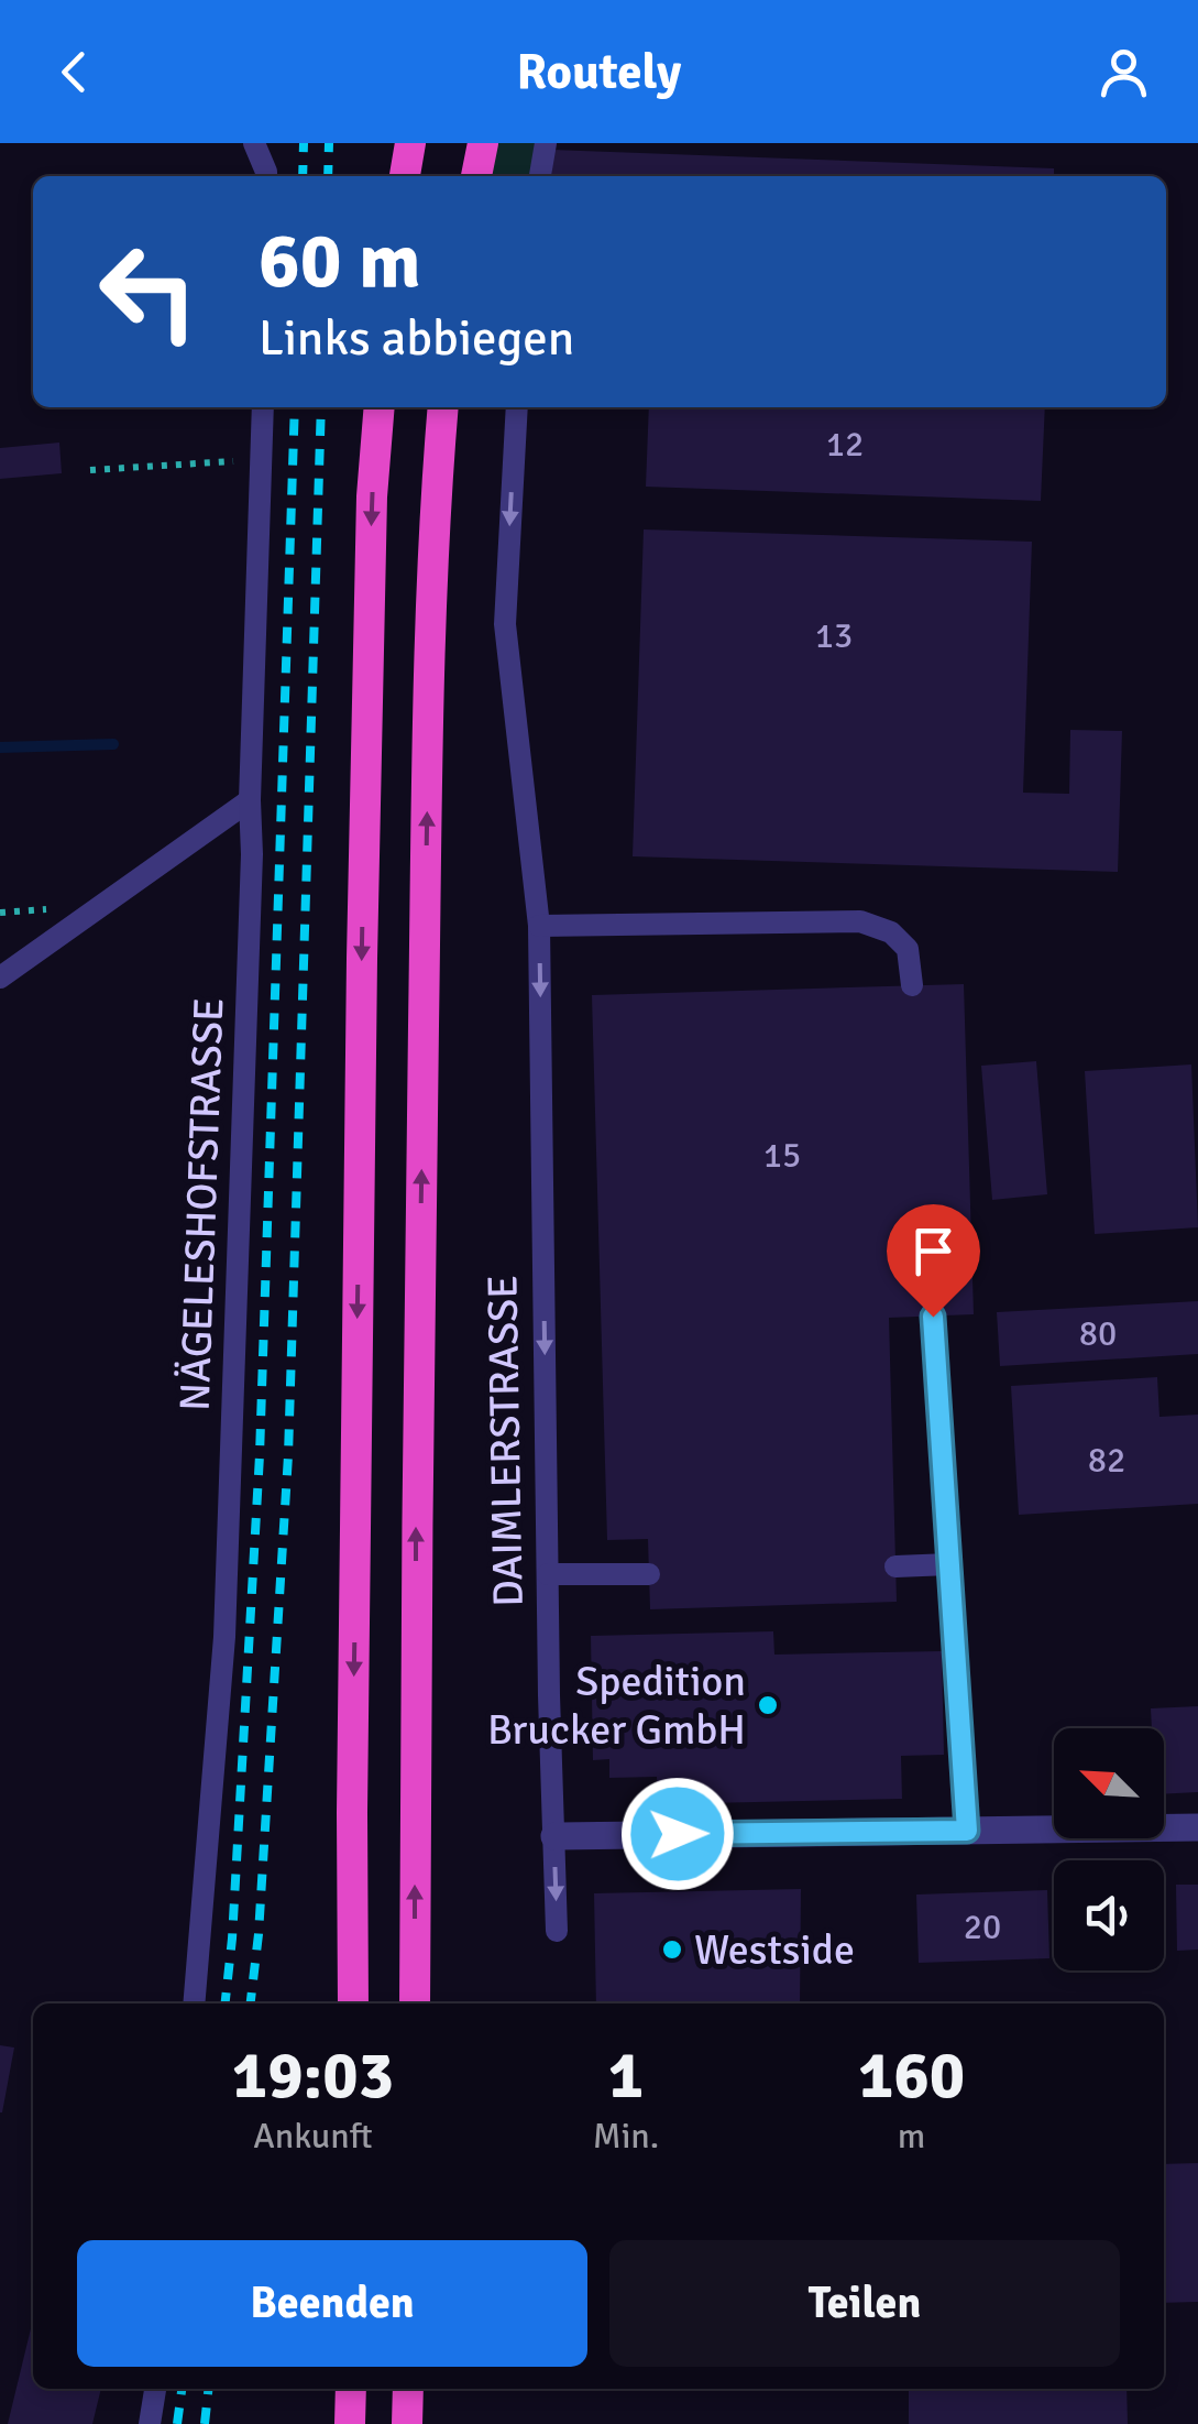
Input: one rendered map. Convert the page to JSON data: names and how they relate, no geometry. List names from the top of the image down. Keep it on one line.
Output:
{"streets":{"lane":["NÄGELESHOFSTRASSE","DAIMLERSTRASSE"]},"one_way":["DAIMLERSTRASSE"],"places":["Spedition Brucker GmbH","Westside"],"house_numbers":["12","13","15","80","82","20"],"north":"top left","page":{"header":"Routely","turn":["60 m","Links abbiegen"],"eta":["19:03","Ankunft","1","Min.","160","m"],"buttons":["Beenden","Teilen"]}}
